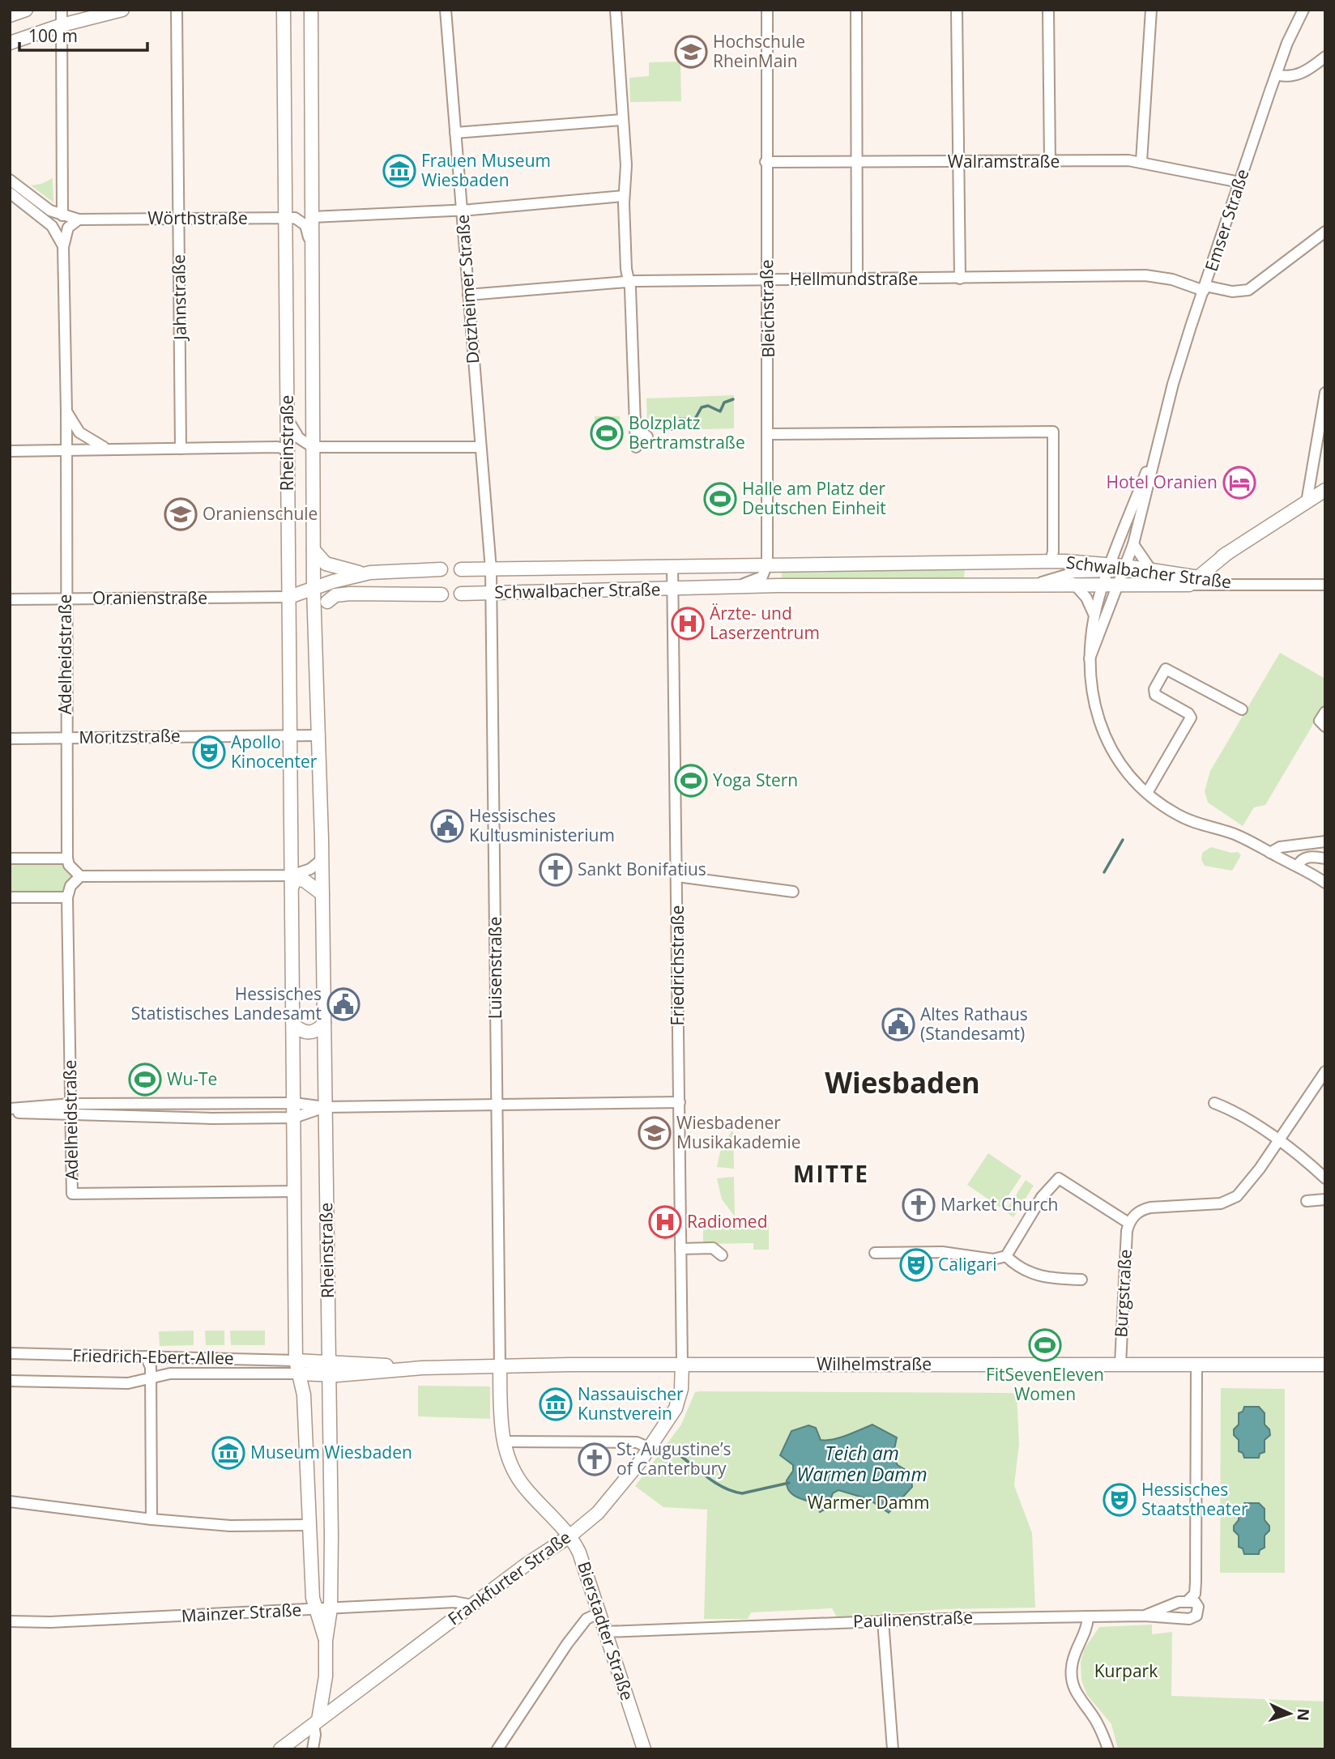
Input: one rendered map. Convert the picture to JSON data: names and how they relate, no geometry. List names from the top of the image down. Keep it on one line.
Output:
{"streets":{"main road":["Rheinstraße","Schwalbacher Straße","Wilhelmstraße","Frankfurter Straße","Bierstadter Straße"],"street":["Walramstraße","Wörthstraße","Emser Straße","Hellmundstraße","Dotzheimer Straße","Jahnstraße","Bleichstraße","Oranienstraße","Adelheidstraße","Moritzstraße","Friedrichstraße","Luisenstraße","Burgstraße","Friedrich-Ebert-Allee","Mainzer Straße","Paulinenstraße"]},"crossings":[["Walramstraße","Emser Straße"],["Walramstraße","Bleichstraße"],["Wörthstraße","Jahnstraße"],["Wörthstraße","Rheinstraße"],["Emser Straße","Hellmundstraße"],["Emser Straße","Schwalbacher Straße"],["Hellmundstraße","Dotzheimer Straße"],["Hellmundstraße","Bleichstraße"],["Dotzheimer Straße","Schwalbacher Straße"],["Dotzheimer Straße","Luisenstraße"],["Bleichstraße","Schwalbacher Straße"],["Rheinstraße","Oranienstraße"],["Rheinstraße","Adelheidstraße"],["Rheinstraße","Moritzstraße"],["Rheinstraße","Friedrich-Ebert-Allee"],["Rheinstraße","Wilhelmstraße"],["Rheinstraße","Mainzer Straße"],["Schwalbacher Straße","Friedrichstraße"],["Schwalbacher Straße","Luisenstraße"],["Oranienstraße","Adelheidstraße"],["Adelheidstraße","Moritzstraße"],["Friedrichstraße","Wilhelmstraße"],["Friedrichstraße","Frankfurter Straße"],["Luisenstraße","Wilhelmstraße"],["Luisenstraße","Bierstadter Straße"],["Burgstraße","Wilhelmstraße"],["Friedrich-Ebert-Allee","Wilhelmstraße"],["Wilhelmstraße","Frankfurter Straße"],["Wilhelmstraße","Bierstadter Straße"],["Frankfurter Straße","Mainzer Straße"],["Frankfurter Straße","Bierstadter Straße"],["Paulinenstraße","Bierstadter Straße"]],"districts":["Wiesbaden","MITTE"],"water":["Teich am Warmen Damm"],"parks":["Warmer Damm","Kurpark"],"places":{"school or university":["Hochschule RheinMain","Oranienschule","Wiesbadener Musikakademie"],"museum":["Frauen Museum Wiesbaden","Nassauischer Kunstverein","Museum Wiesbaden"],"sports":["Bolzplatz Bertramstraße","Halle am Platz der Deutschen Einheit","Yoga Stern","Wu-Te","FitSevenEleven Women"],"hotel":["Hotel Oranien"],"hospital":["Ärzte- und Laserzentrum","Radiomed"],"theatre":["Apollo Kinocenter","Caligari","Hessisches Staatstheater"],"public building":["Hessisches Kultusministerium","Hessisches Statistisches Landesamt","Altes Rathaus (Standesamt)"],"church":["Sankt Bonifatius","Market Church","St. Augustine’s of Canterbury"]},"scale_bar":"100 m","north":"right"}
